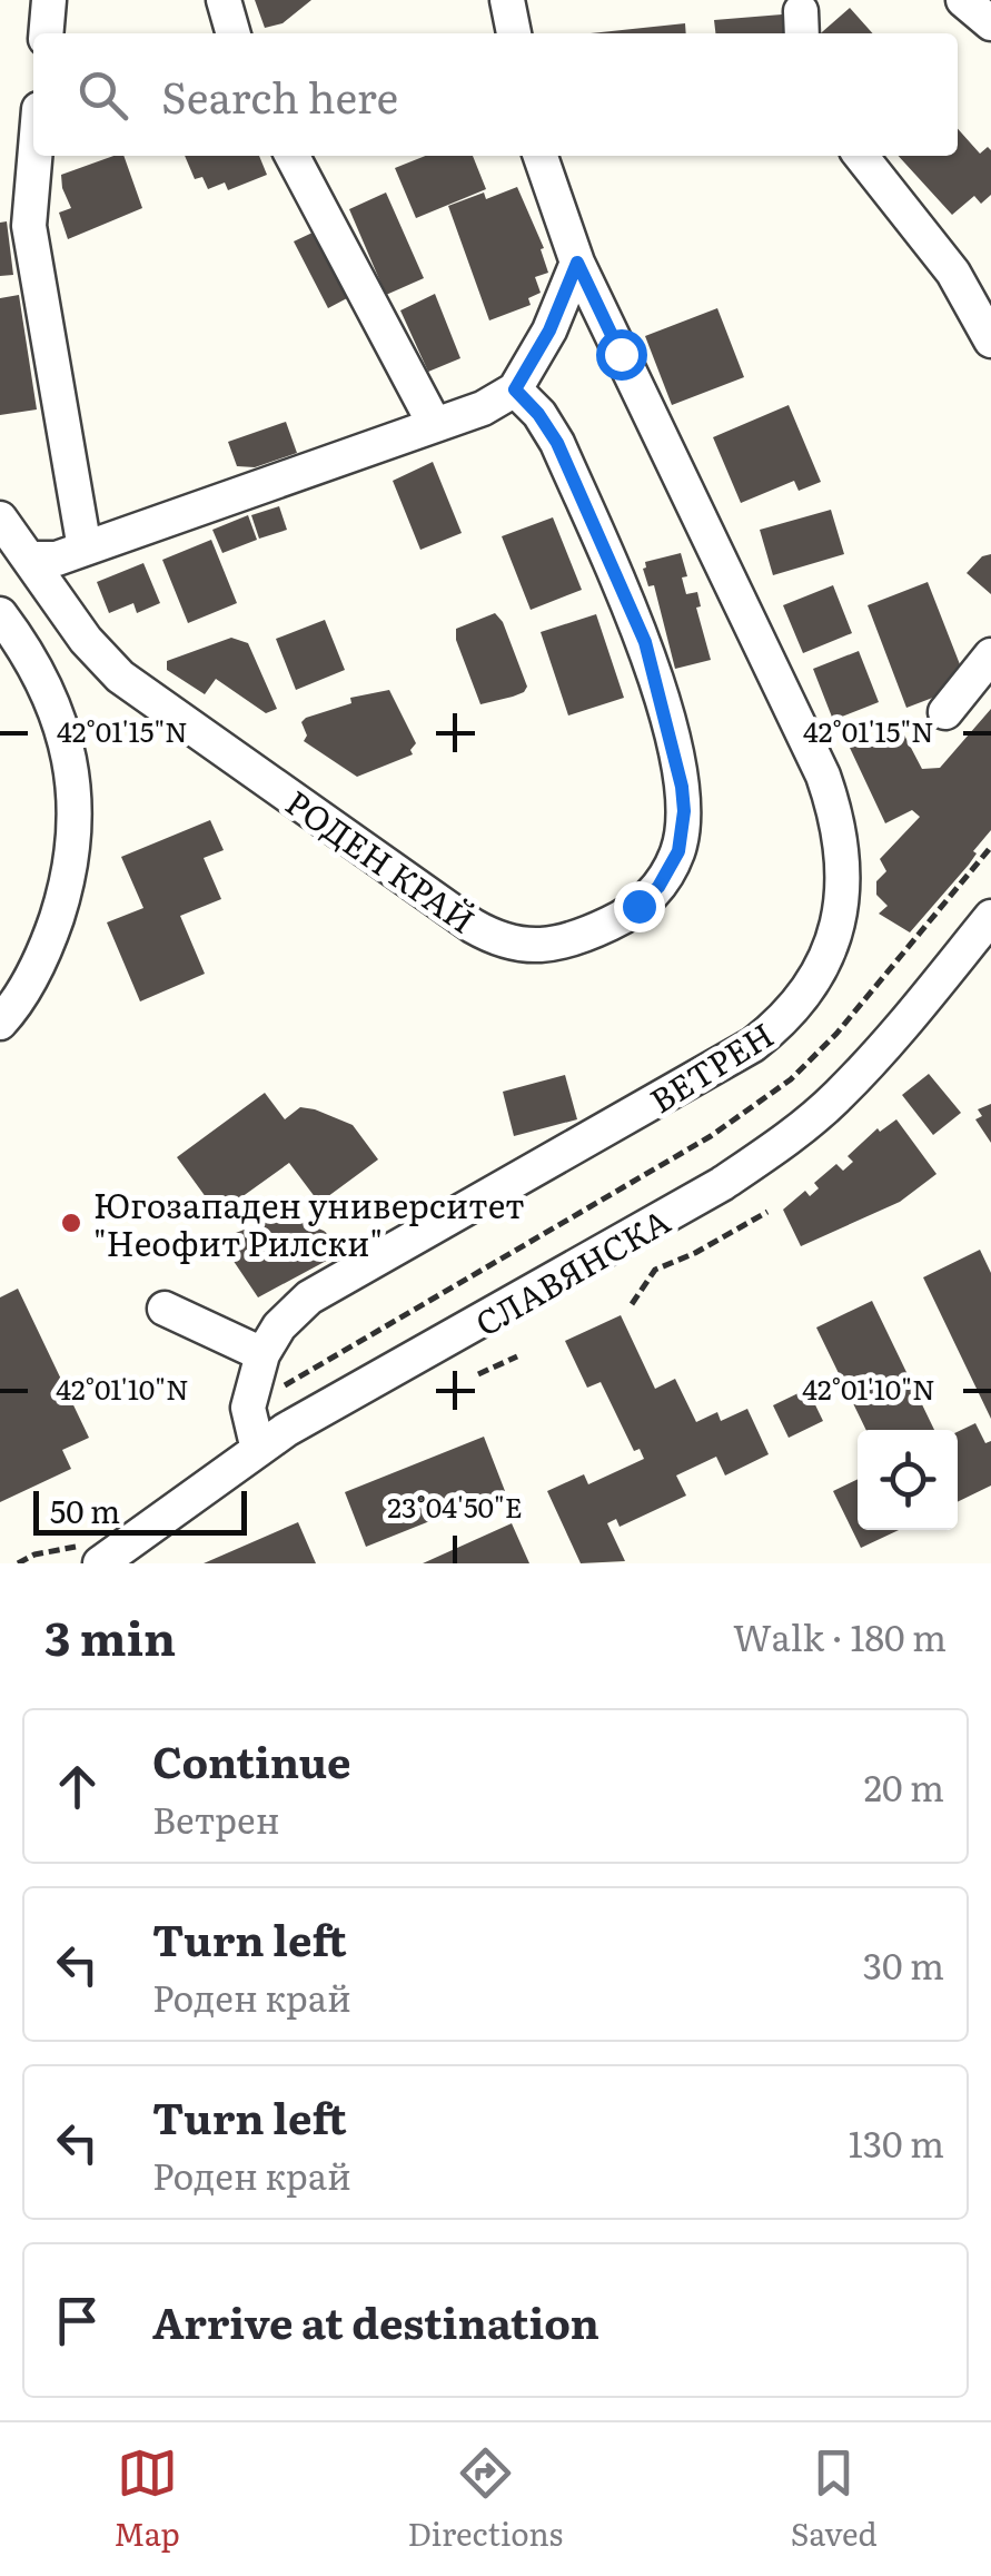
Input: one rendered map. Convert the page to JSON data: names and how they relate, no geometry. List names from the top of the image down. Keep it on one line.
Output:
{"streets":{"street":["РОДЕН КРАЙ","ВЕТРЕН","СЛАВЯНСКА"]},"crossings":[["ВЕТРЕН","СЛАВЯНСКА"]],"places":["Югозападен университет \"Неофит Рилски\""],"scale_bar":"50 m","page":{"search":"Search here","scale":"50 m","heading":["3 min","Walk · 180 m"],"list":[["Continue","Ветрен","20 m"],["Turn left","Роден край","30 m"],["Turn left","Роден край","130 m"],"Arrive at destination"],"nav":["Map","Directions","Saved"]},"coordinates":["42°01'15\"N","42°01'10\"N","23°04'50\"E"]}
